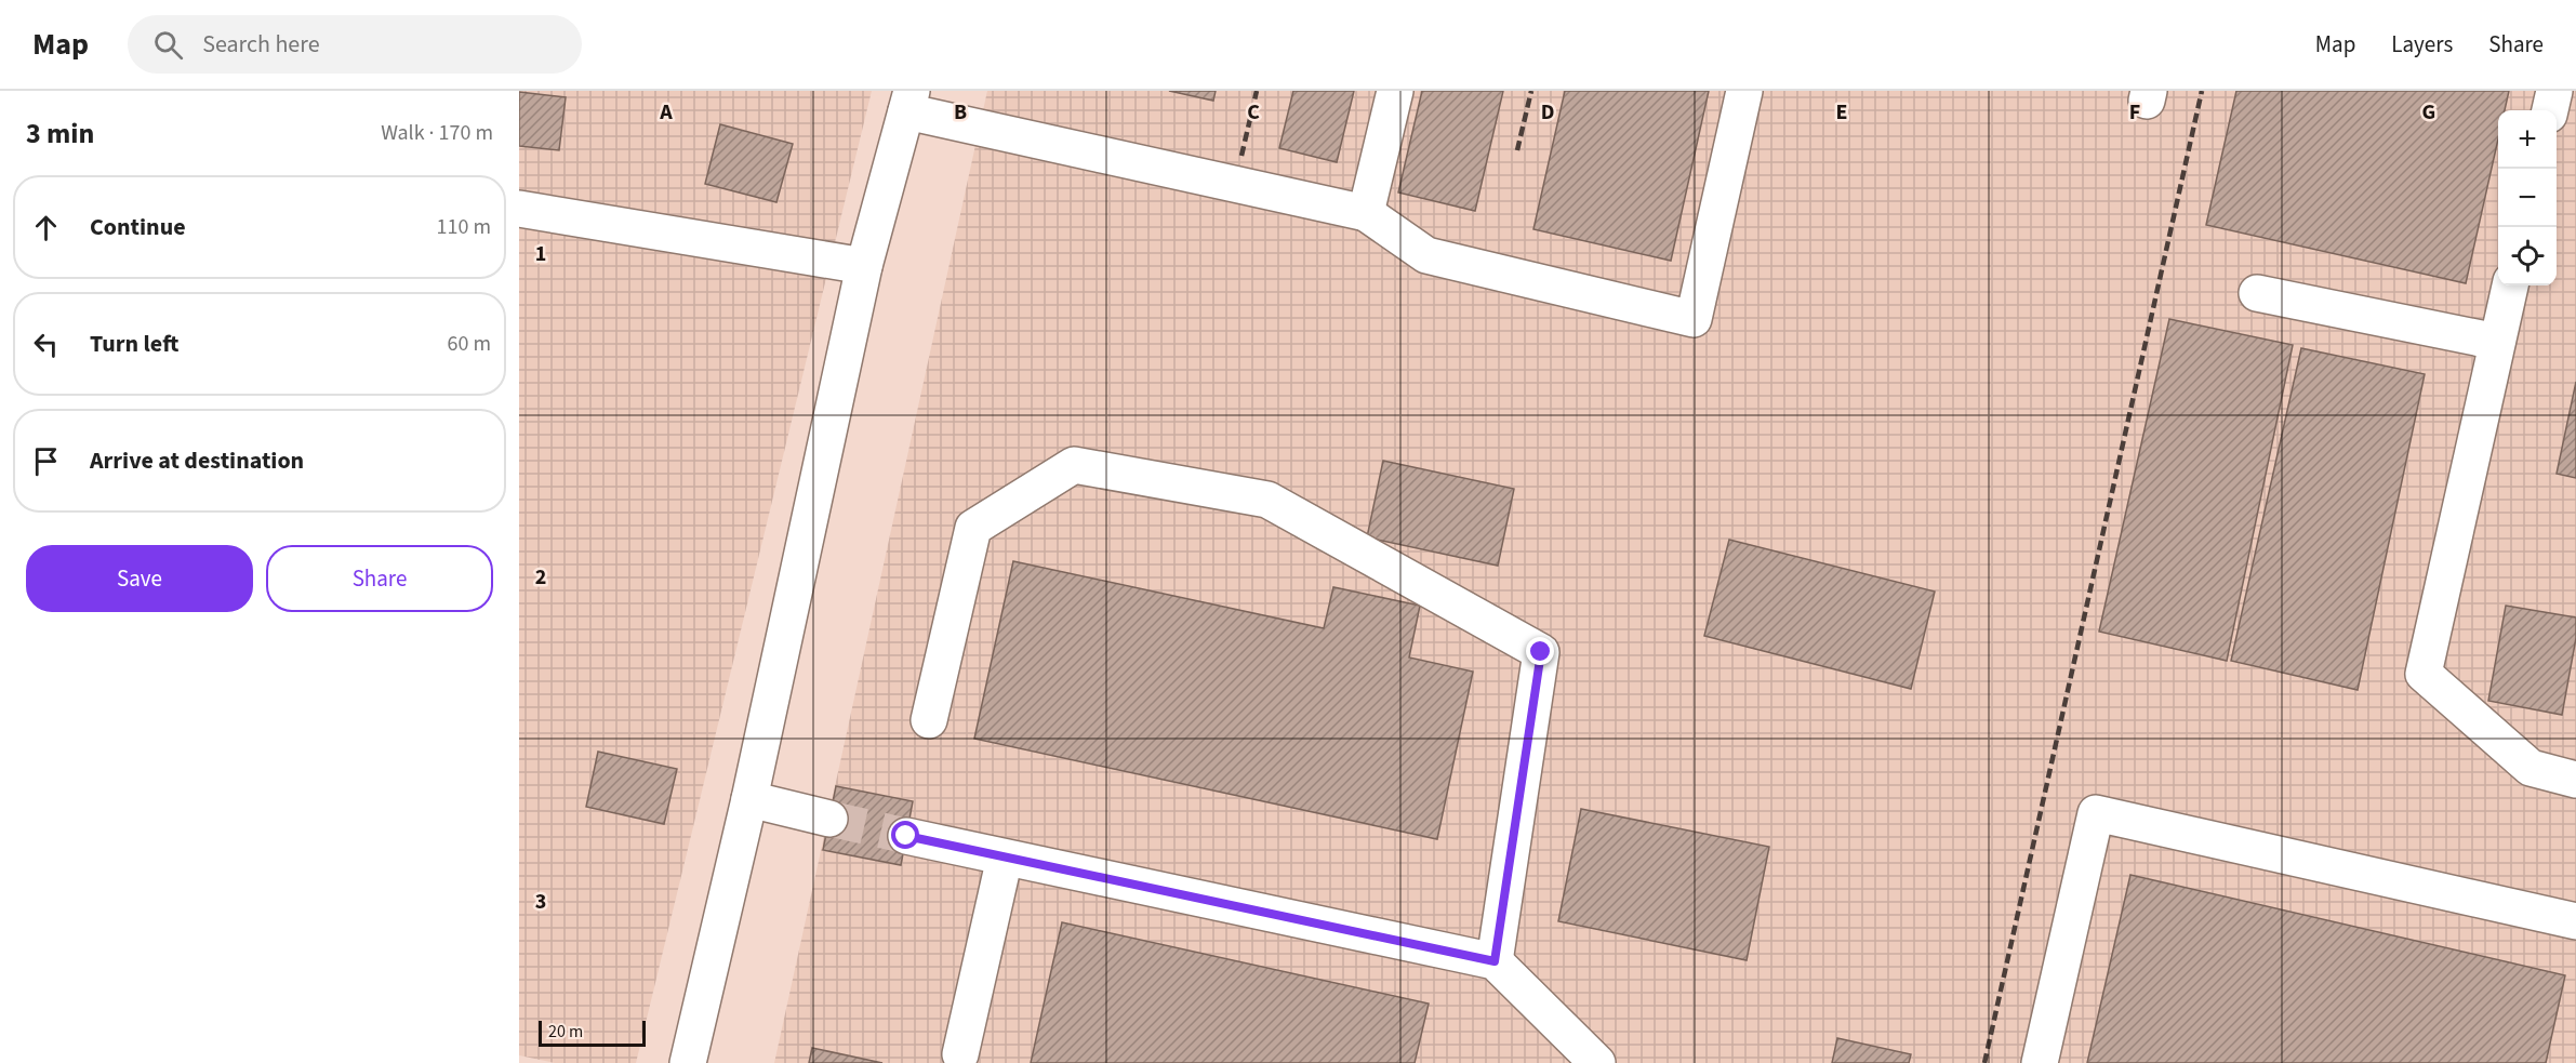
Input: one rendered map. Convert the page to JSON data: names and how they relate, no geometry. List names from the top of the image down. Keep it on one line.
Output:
{"scale_bar":"20 m","page":{"header":"Map","search":"Search here","nav":["Map","Layers","Share"],"heading":["3 min","Walk · 170 m"],"map_buttons":["+","−"],"list":[["Continue","110 m"],["Turn left","60 m"],"Arrive at destination"],"buttons":["Save","Share"],"scale":"20 m"},"grid":{"columns":["A","B","C","D","E","F","G"],"rows":["1","2","3"]}}
